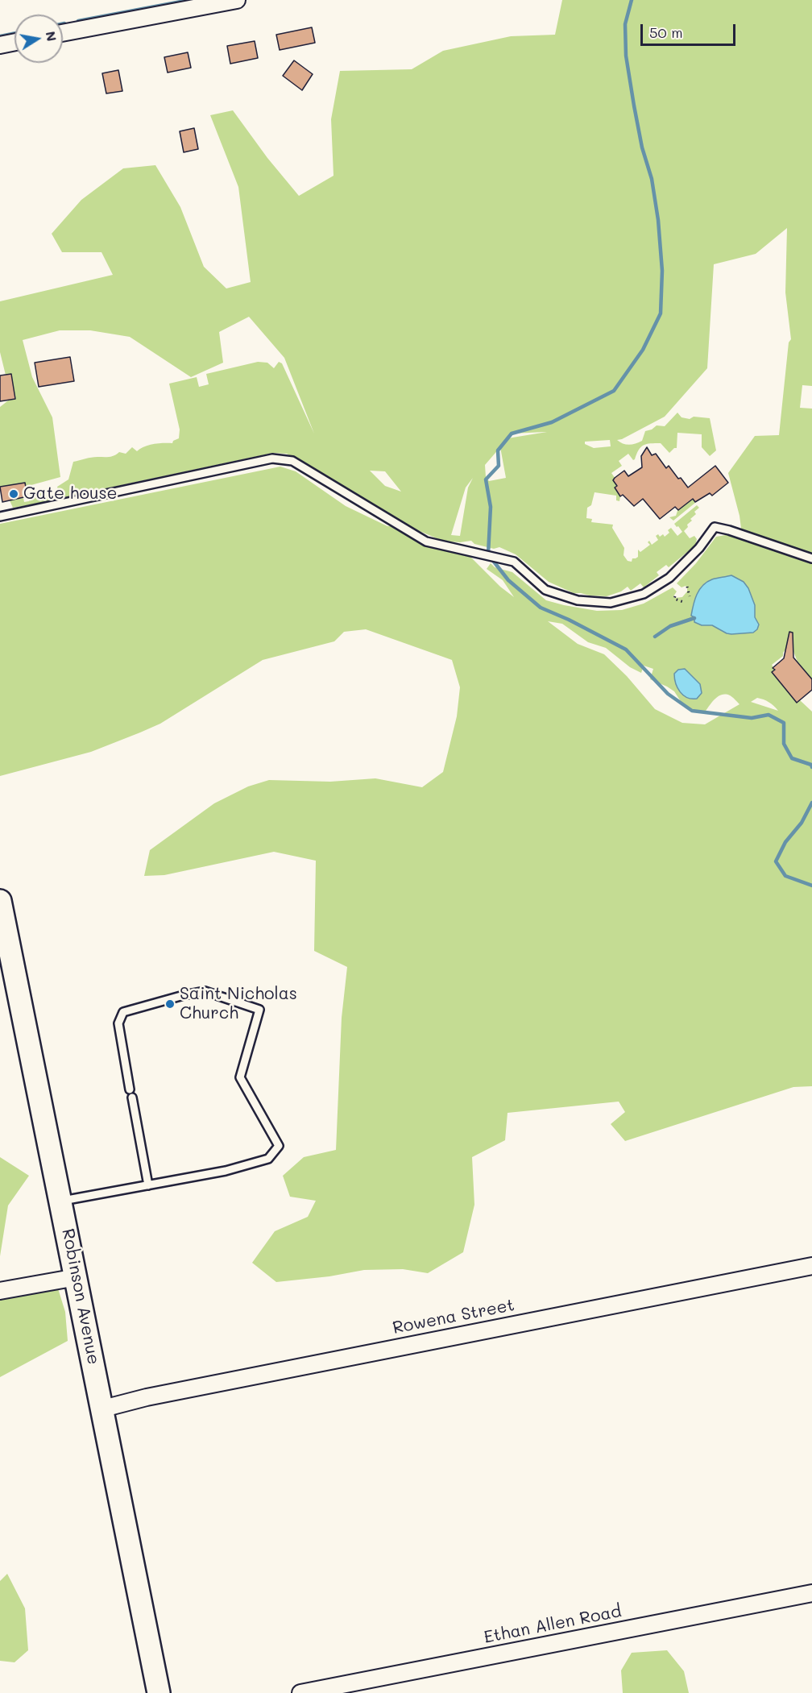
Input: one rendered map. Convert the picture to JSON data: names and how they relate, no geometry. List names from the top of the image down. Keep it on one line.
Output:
{"streets":{"main road":["Robinson Avenue"],"street":["Rowena Street","Ethan Allen Road"]},"crossings":[["Robinson Avenue","Rowena Street"]],"places":["Gate house","Saint Nicholas Church"],"scale_bar":"50 m","north":"right"}
